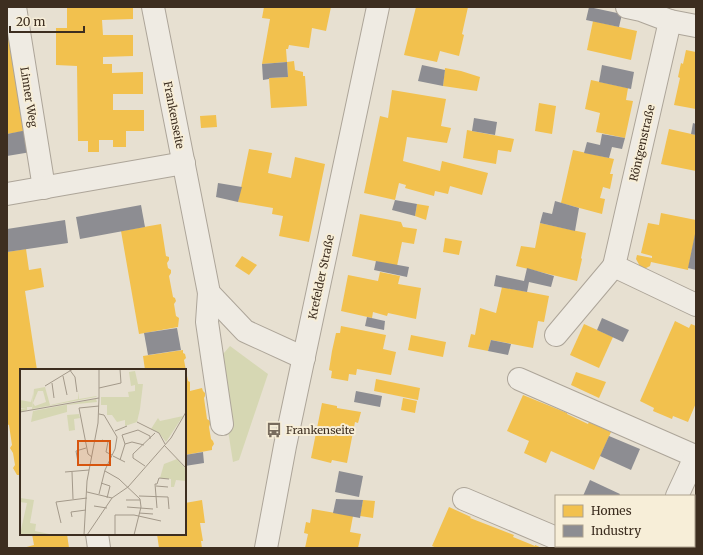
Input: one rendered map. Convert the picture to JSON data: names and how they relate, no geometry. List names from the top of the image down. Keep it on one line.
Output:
{"streets":{"street":["Linner Weg","Frankenseite","Röntgenstraße","Krefelder Straße"]},"places":{"bus stop":["Frankenseite"]},"legend":["Homes","Industry"],"scale_bar":"20 m"}
